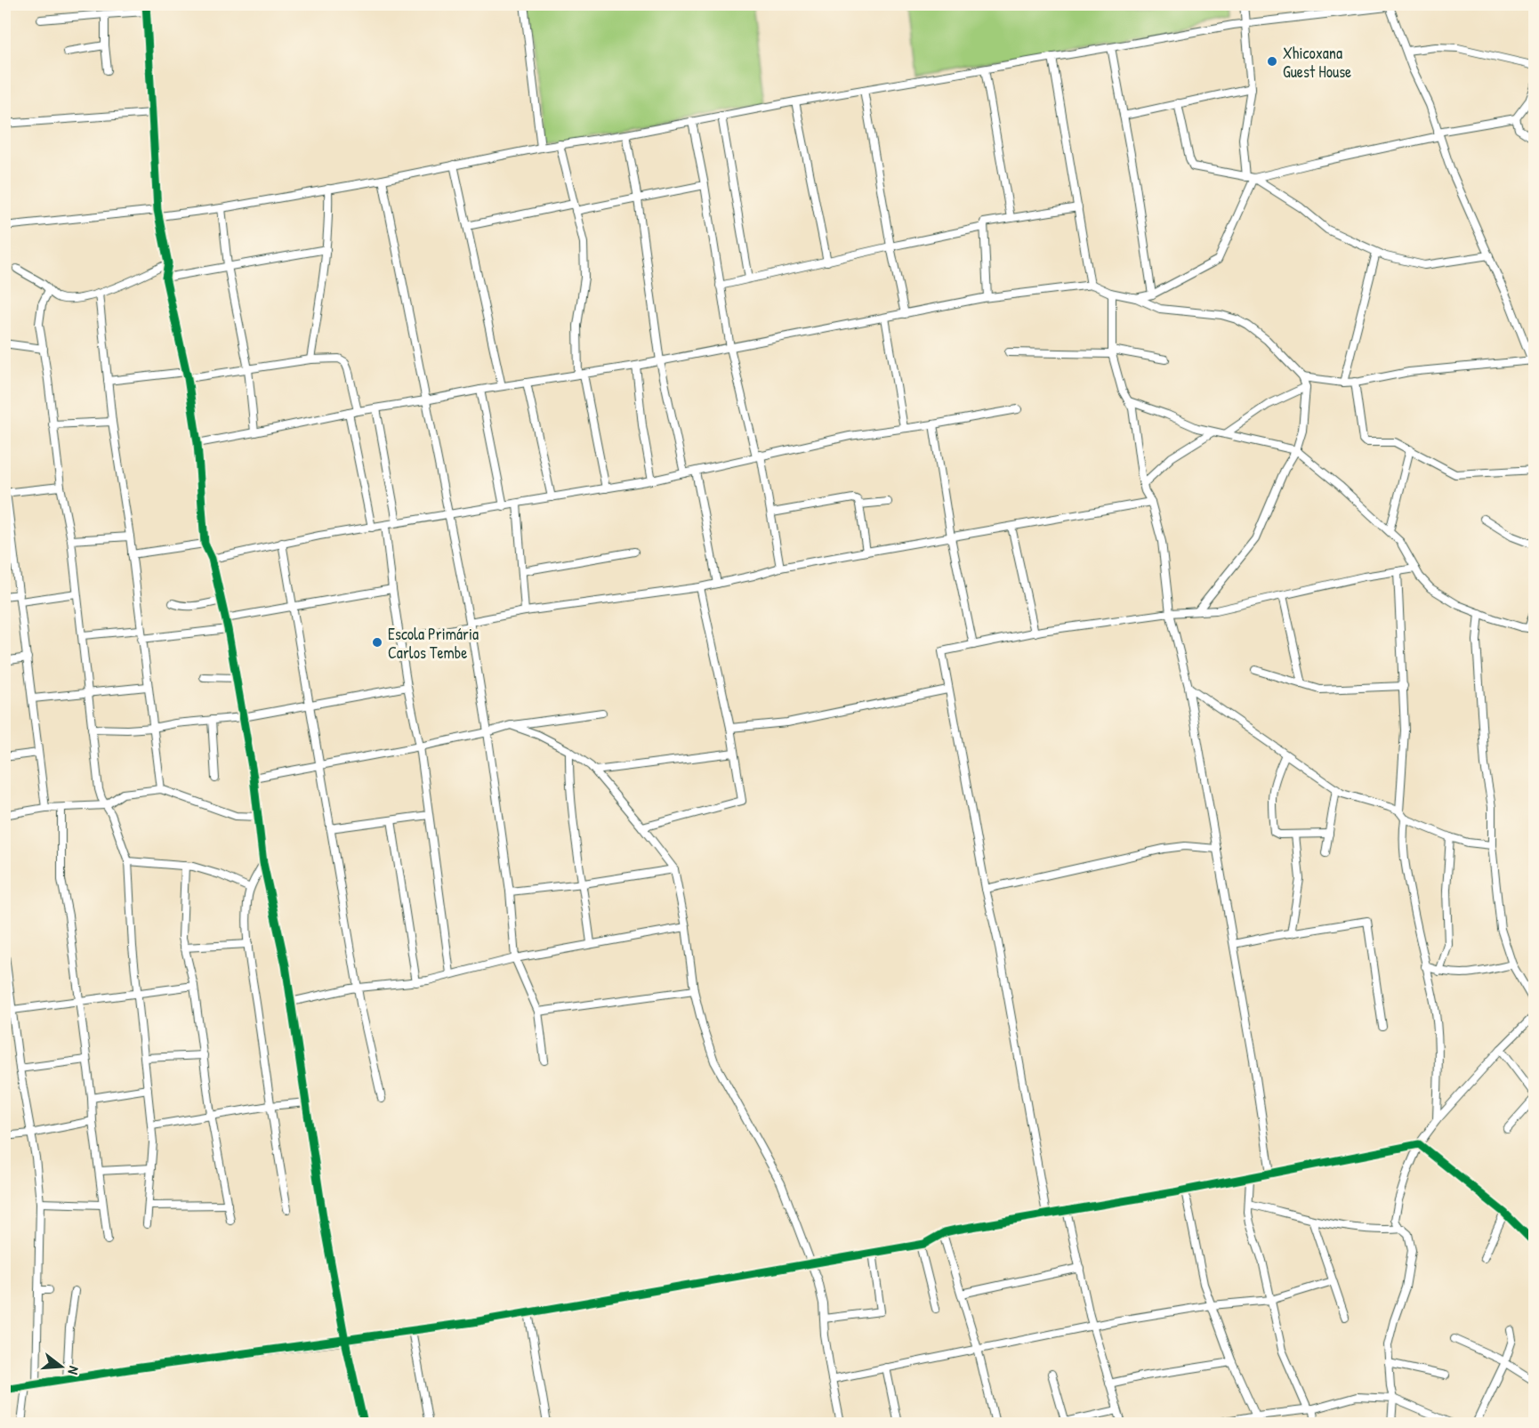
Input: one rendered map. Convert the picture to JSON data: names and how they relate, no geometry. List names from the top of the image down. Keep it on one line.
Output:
{"places":["Xhicoxana Guest House","Escola Primária Carlos Tembe"],"north":"right"}
